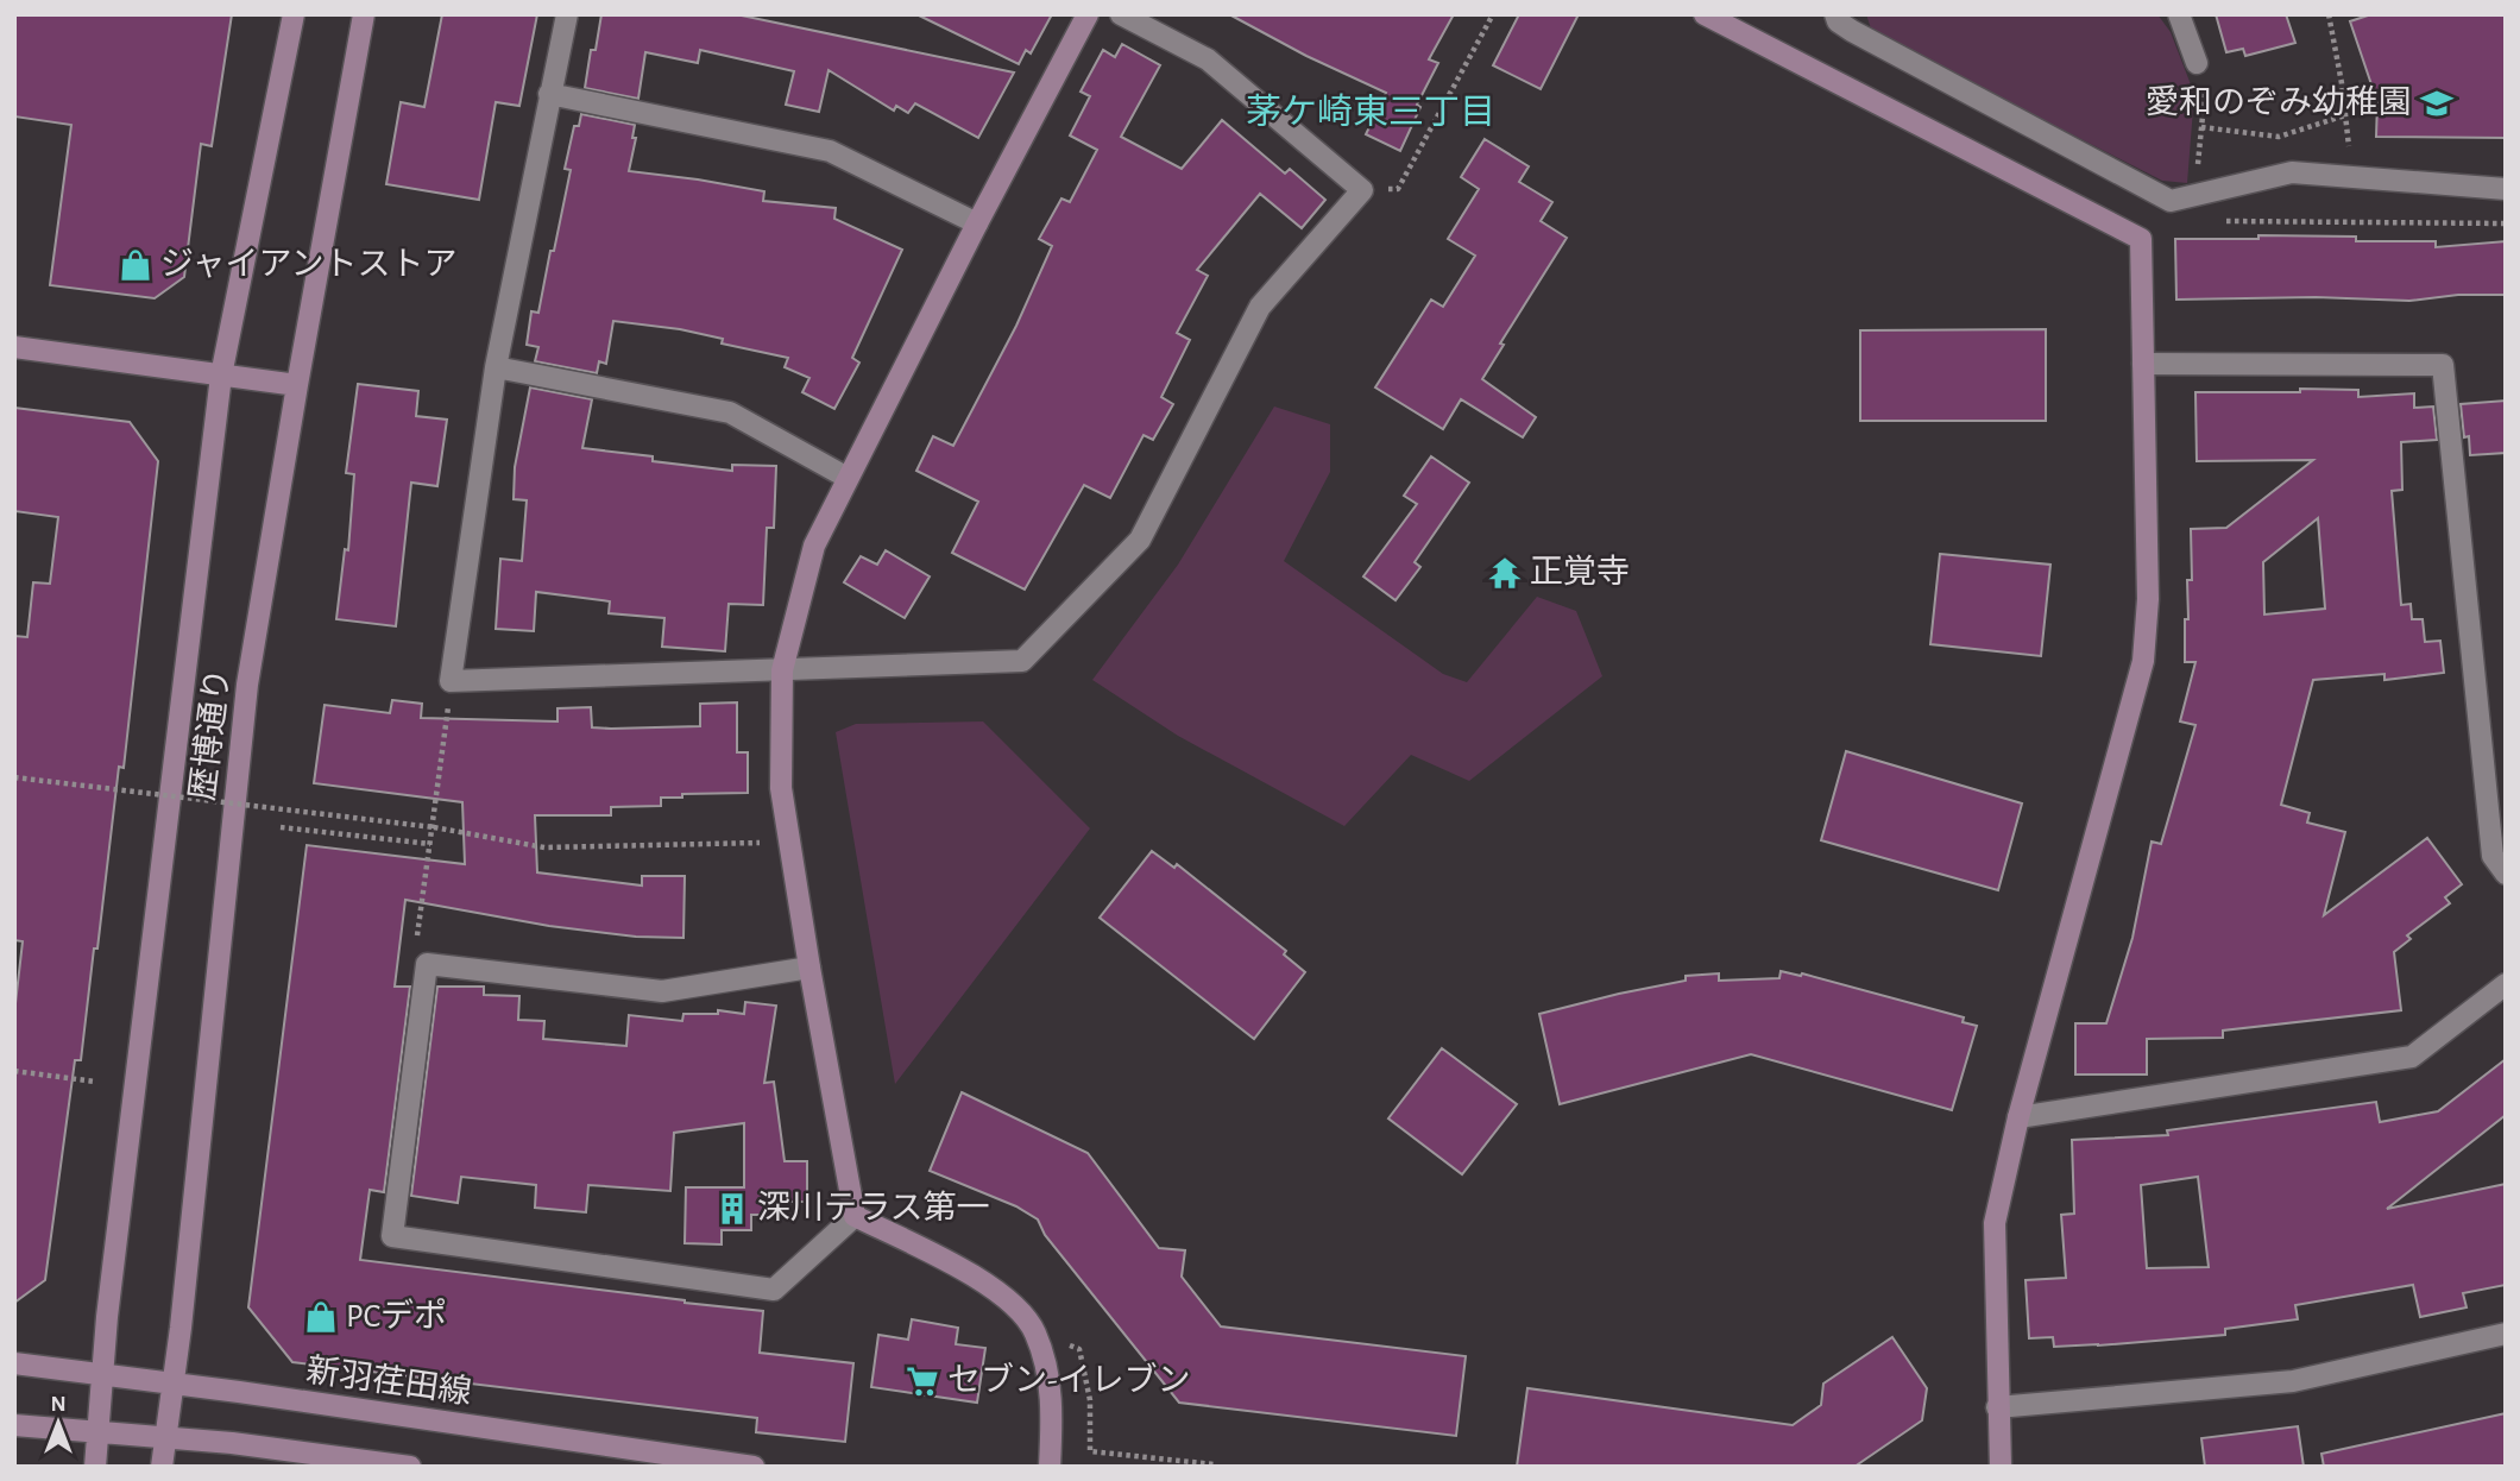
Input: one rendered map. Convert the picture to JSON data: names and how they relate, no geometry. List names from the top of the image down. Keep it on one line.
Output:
{"streets":{"street":["歴博通り","新羽荏田線"]},"crossings":[["歴博通り","新羽荏田線"]],"districts":["茅ケ崎東三丁目"],"places":{"school or university":["愛和のぞみ幼稚園"],"shop":["ジャイアントストア","PCデポ"],"temple":["正覚寺"],"building":["深川テラス第一"],"supermarket":["セブン-イレブン"]},"north":"top"}
